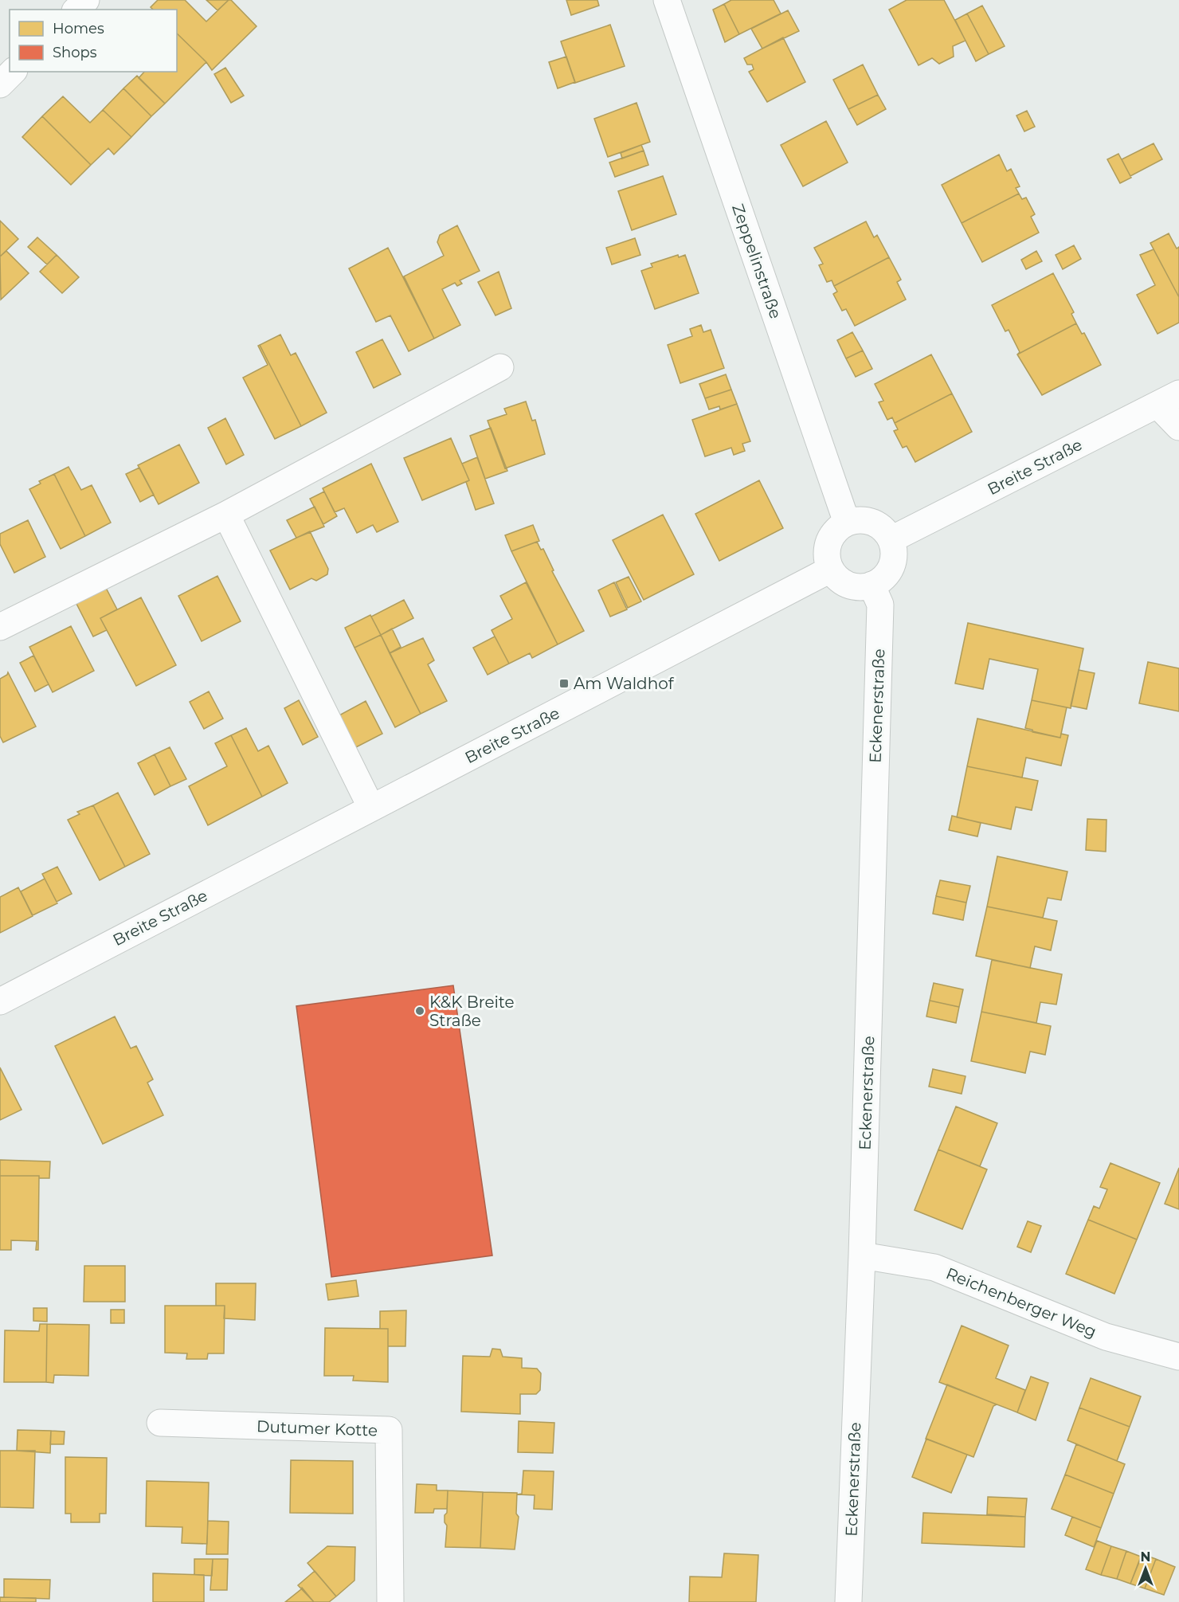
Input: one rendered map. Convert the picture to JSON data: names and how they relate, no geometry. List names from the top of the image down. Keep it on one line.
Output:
{"streets":{"street":["Zeppelinstraße","Breite Straße","Eckenerstraße","Reichenberger Weg","Dutumer Kotte"]},"crossings":[["Zeppelinstraße","Breite Straße"],["Zeppelinstraße","Eckenerstraße"],["Breite Straße","Eckenerstraße"],["Eckenerstraße","Reichenberger Weg"]],"places":{"transit":["Am Waldhof"],"other":["K&K Breite Straße"]},"legend":["Homes","Shops"],"north":"top"}
